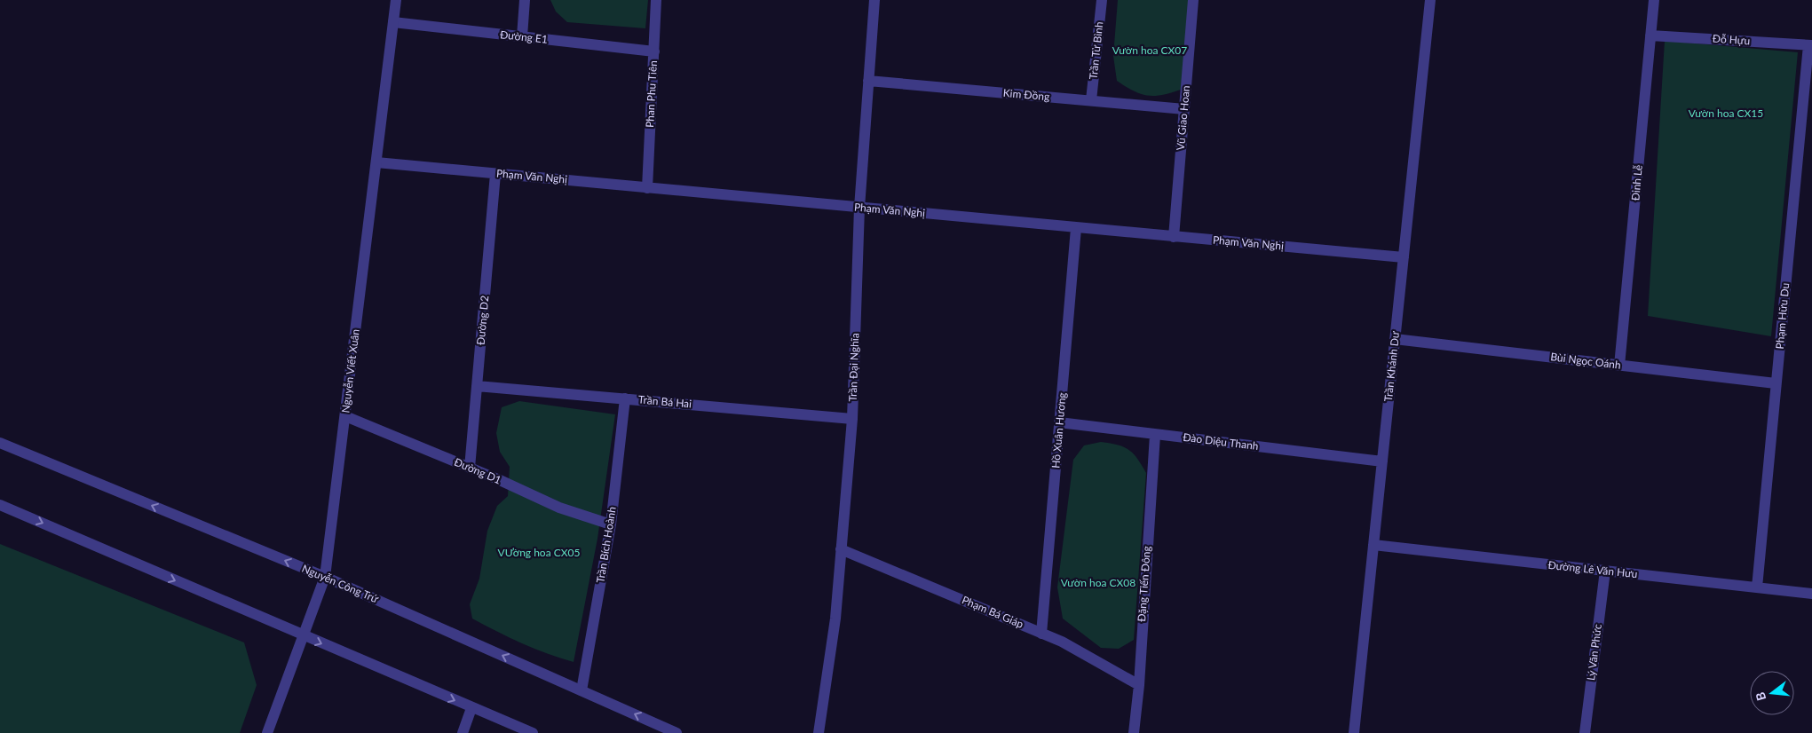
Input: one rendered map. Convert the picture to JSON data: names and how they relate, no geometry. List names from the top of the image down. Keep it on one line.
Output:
{"streets":{"street":["Đường E1","Đỗ Hựu","Trần Tử Bình","Phan Phu Tiên","Kim Đồng","Vũ Giao Hoan","Phạm Văn Nghị","Đinh Lễ","Phạm Hữu Du","Đường D2","Bùi Ngọc Oánh","Trần Khánh Dư","Trần Đại Nghĩa","Nguyễn Viết Xuân","Trần Bá Hai","Hồ Xuân Hương","Đào Diệu Thanh","Đường D1","Trần Bích Hoành","Đường Lê Văn Hưu","Nguyễn Công Trứ","Đặng Tiến Đông","Phạm Bá Giáp","Lý Văn Phức"]},"crossings":[["Đường E1","Phan Phu Tiên"],["Đường E1","Nguyễn Viết Xuân"],["Đỗ Hựu","Đinh Lễ"],["Đỗ Hựu","Phạm Hữu Du"],["Trần Tử Bình","Kim Đồng"],["Phan Phu Tiên","Phạm Văn Nghị"],["Kim Đồng","Vũ Giao Hoan"],["Kim Đồng","Trần Đại Nghĩa"],["Vũ Giao Hoan","Phạm Văn Nghị"],["Phạm Văn Nghị","Đường D2"],["Phạm Văn Nghị","Trần Khánh Dư"],["Phạm Văn Nghị","Trần Đại Nghĩa"],["Phạm Văn Nghị","Nguyễn Viết Xuân"],["Phạm Văn Nghị","Hồ Xuân Hương"],["Đinh Lễ","Bùi Ngọc Oánh"],["Phạm Hữu Du","Bùi Ngọc Oánh"],["Phạm Hữu Du","Đường Lê Văn Hưu"],["Đường D2","Trần Bá Hai"],["Đường D2","Đường D1"],["Bùi Ngọc Oánh","Trần Khánh Dư"],["Trần Khánh Dư","Đào Diệu Thanh"],["Trần Khánh Dư","Đường Lê Văn Hưu"],["Trần Đại Nghĩa","Trần Bá Hai"],["Trần Đại Nghĩa","Phạm Bá Giáp"],["Nguyễn Viết Xuân","Đường D1"],["Nguyễn Viết Xuân","Nguyễn Công Trứ"],["Trần Bá Hai","Trần Bích Hoành"],["Hồ Xuân Hương","Đào Diệu Thanh"],["Hồ Xuân Hương","Phạm Bá Giáp"],["Đào Diệu Thanh","Đặng Tiến Đông"],["Đường D1","Trần Bích Hoành"],["Trần Bích Hoành","Nguyễn Công Trứ"],["Đường Lê Văn Hưu","Lý Văn Phức"],["Đặng Tiến Đông","Phạm Bá Giáp"]],"parks":["Vườn hoa CX07","Vườn hoa CX15","VƯờng hoa CX05","Vườn hoa CX08"],"north":"left"}
